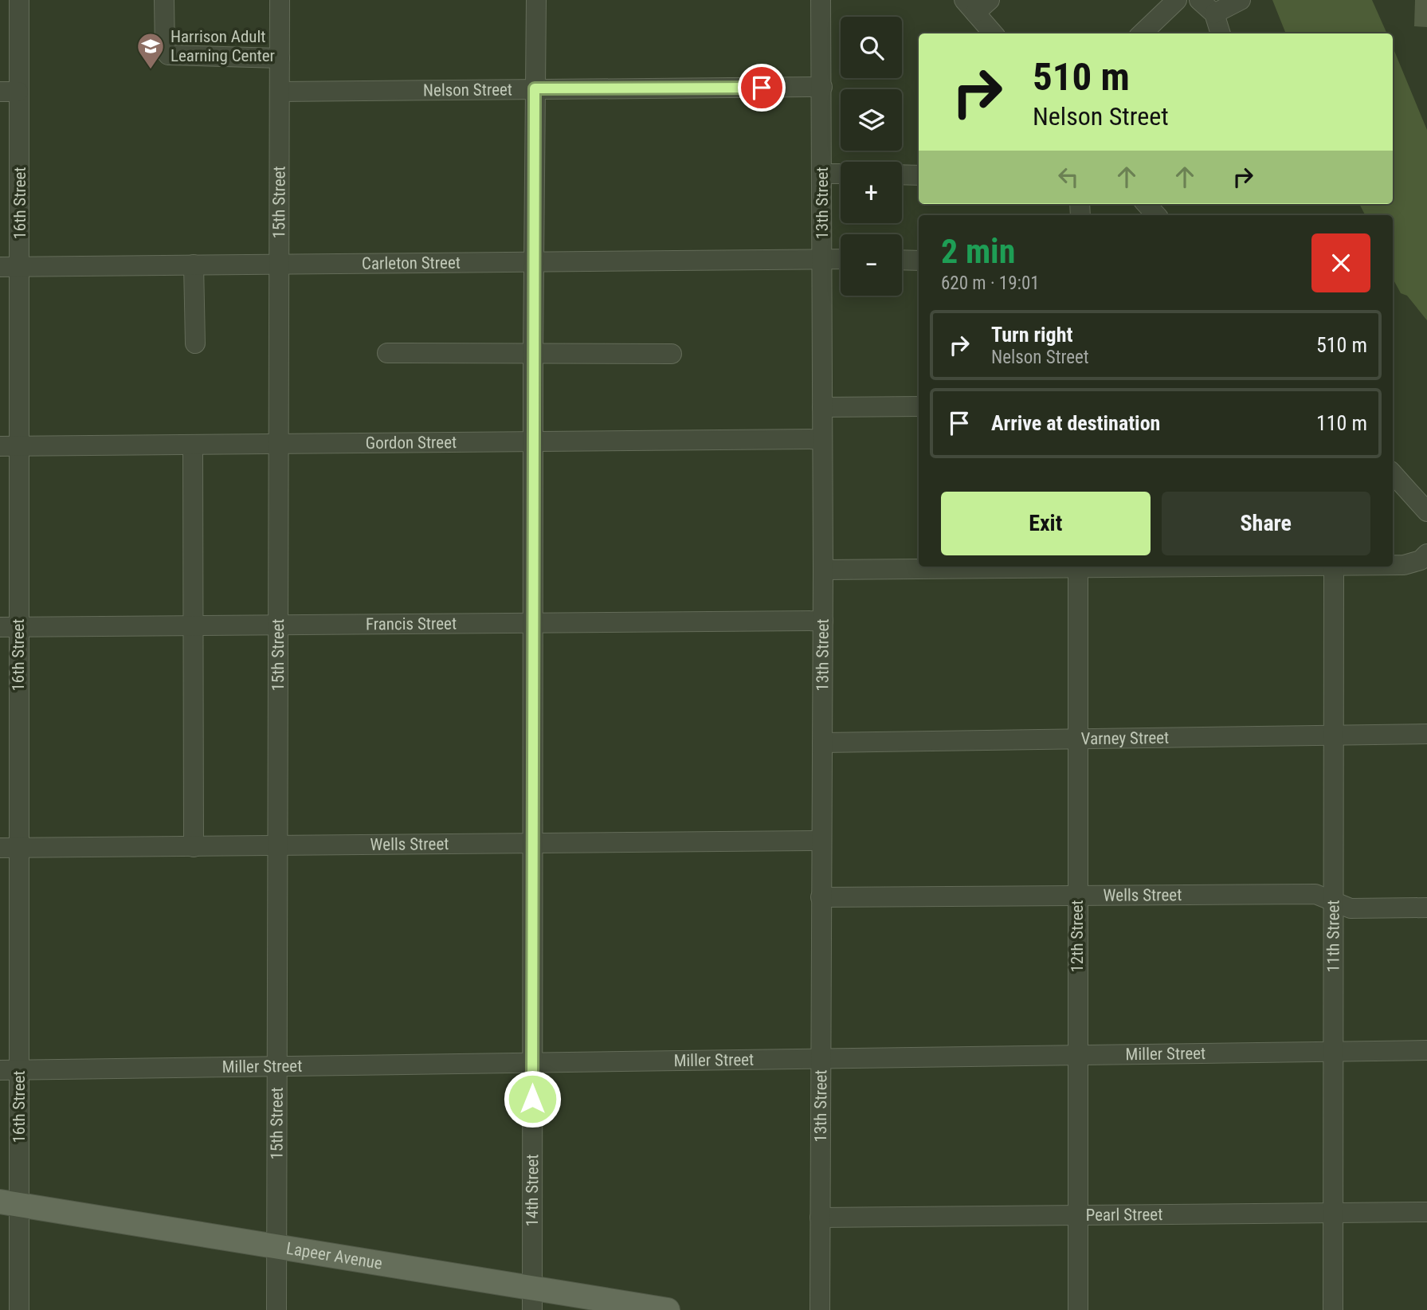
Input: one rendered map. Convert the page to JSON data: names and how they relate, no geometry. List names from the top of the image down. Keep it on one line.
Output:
{"streets":{"main road":["Lapeer Avenue"],"street":["Nelson Street","16th Street","15th Street","13th Street","Carleton Street","Gordon Street","Francis Street","Varney Street","Wells Street","12th Street","11th Street","Miller Street","14th Street","Pearl Street"]},"crossings":[["Nelson Street","15th Street"],["Nelson Street","13th Street"],["Nelson Street","14th Street"],["16th Street","Carleton Street"],["16th Street","Gordon Street"],["16th Street","Francis Street"],["16th Street","Wells Street"],["16th Street","Miller Street"],["16th Street","Lapeer Avenue"],["15th Street","Carleton Street"],["15th Street","Gordon Street"],["15th Street","Francis Street"],["15th Street","Wells Street"],["15th Street","Miller Street"],["15th Street","Lapeer Avenue"],["13th Street","Carleton Street"],["13th Street","Gordon Street"],["13th Street","Francis Street"],["13th Street","Varney Street"],["13th Street","Wells Street"],["13th Street","Miller Street"],["13th Street","Pearl Street"],["Carleton Street","14th Street"],["Gordon Street","14th Street"],["Francis Street","14th Street"],["Varney Street","12th Street"],["Varney Street","11th Street"],["Wells Street","12th Street"],["Wells Street","11th Street"],["Wells Street","14th Street"],["12th Street","Miller Street"],["12th Street","Pearl Street"],["11th Street","Miller Street"],["11th Street","Pearl Street"],["Miller Street","14th Street"],["14th Street","Lapeer Avenue"]],"places":{"school or university":["Harrison Adult Learning Center"]},"page":{"map_buttons":["+","−"],"turn":["510 m","Nelson Street"],"heading":["2 min","620 m · 19:01"],"list":[{"name":"Turn right","note":"Nelson Street","value":"510 m"},{"name":"Arrive at destination","value":"110 m"}],"buttons":["Exit","Share"]}}
